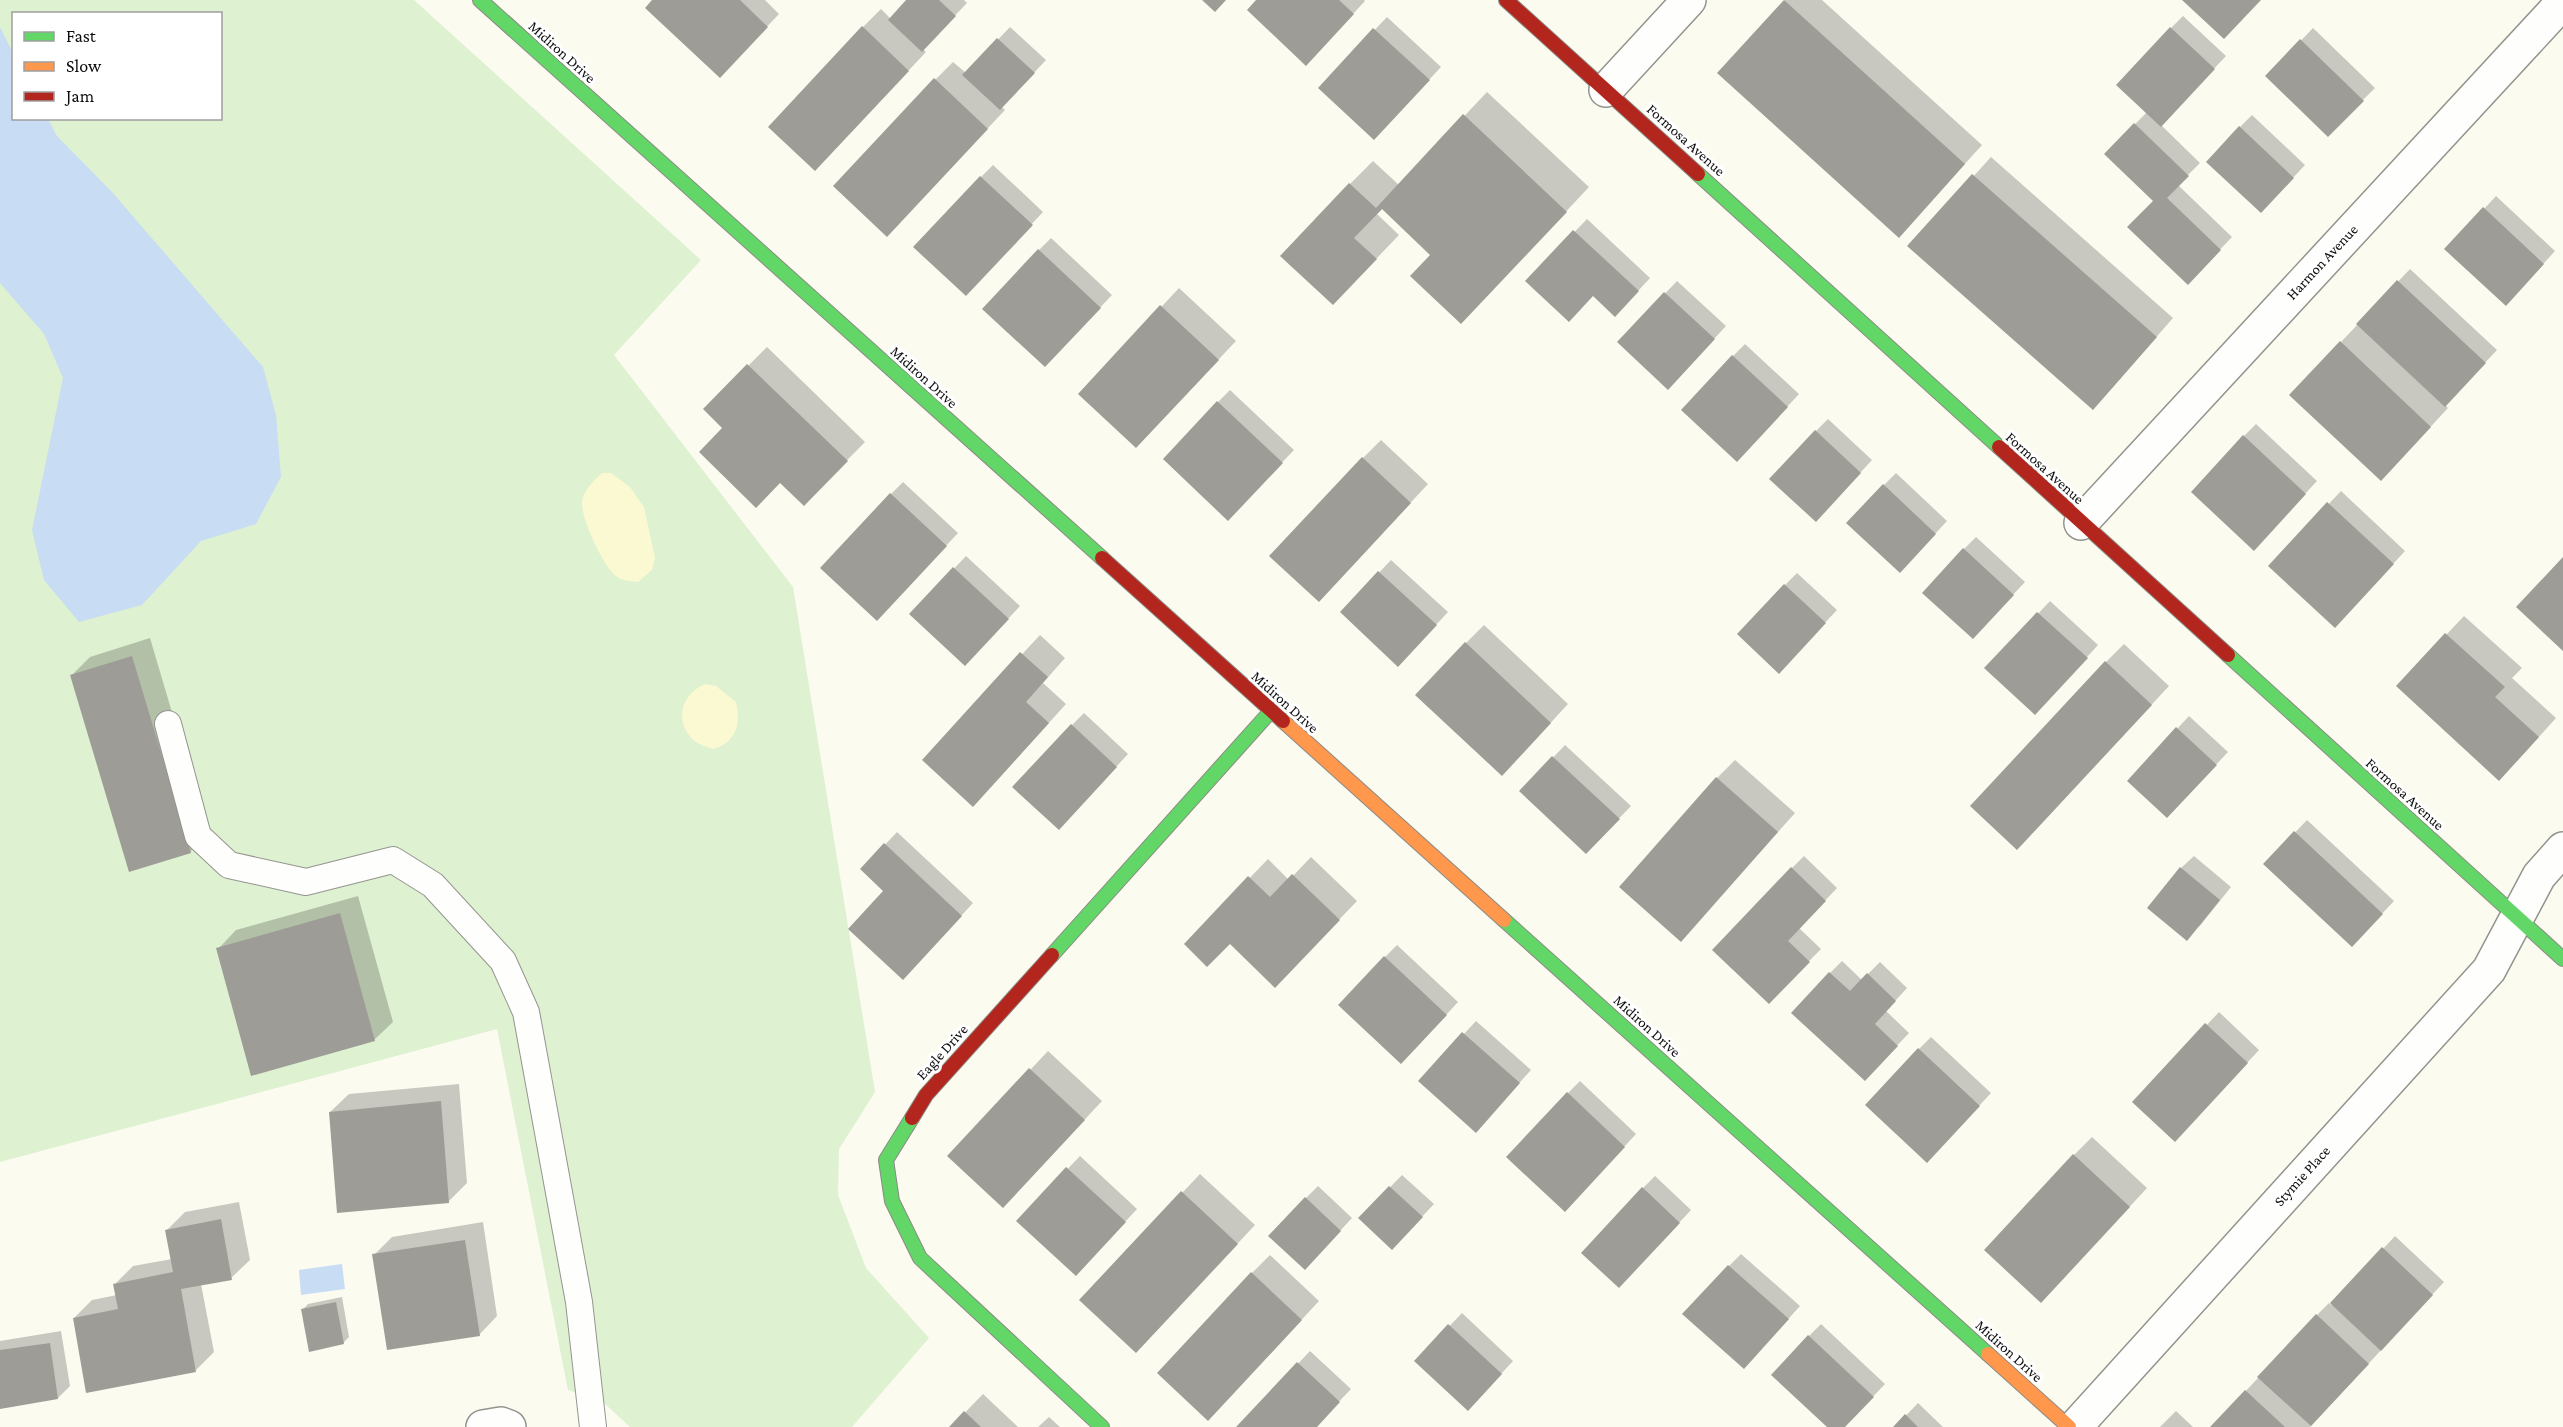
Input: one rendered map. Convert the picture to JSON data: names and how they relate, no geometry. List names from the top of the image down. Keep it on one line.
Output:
{"streets":{"street":["Midiron Drive","Formosa Avenue","Harmon Avenue","Eagle Drive","Stymie Place"]},"crossings":[["Midiron Drive","Eagle Drive"],["Formosa Avenue","Harmon Avenue"],["Formosa Avenue","Stymie Place"]],"legend":["Fast","Slow","Jam"]}
